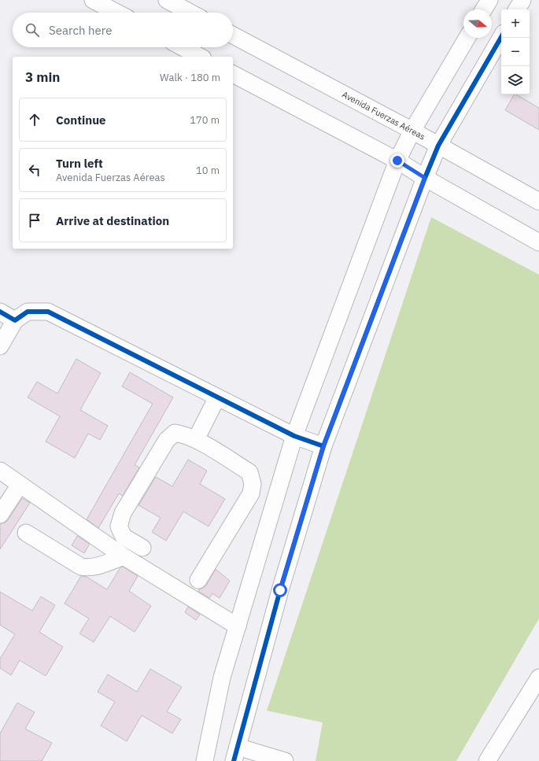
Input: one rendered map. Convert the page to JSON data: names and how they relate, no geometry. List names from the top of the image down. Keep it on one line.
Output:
{"streets":{"street":["Avenida Fuerzas Aéreas"]},"north":"right","page":{"map_buttons":["+","−"],"search":"Search here","heading":["3 min","Walk · 180 m"],"list":[["Continue","170 m"],["Turn left","Avenida Fuerzas Aéreas","10 m"],"Arrive at destination"]}}
